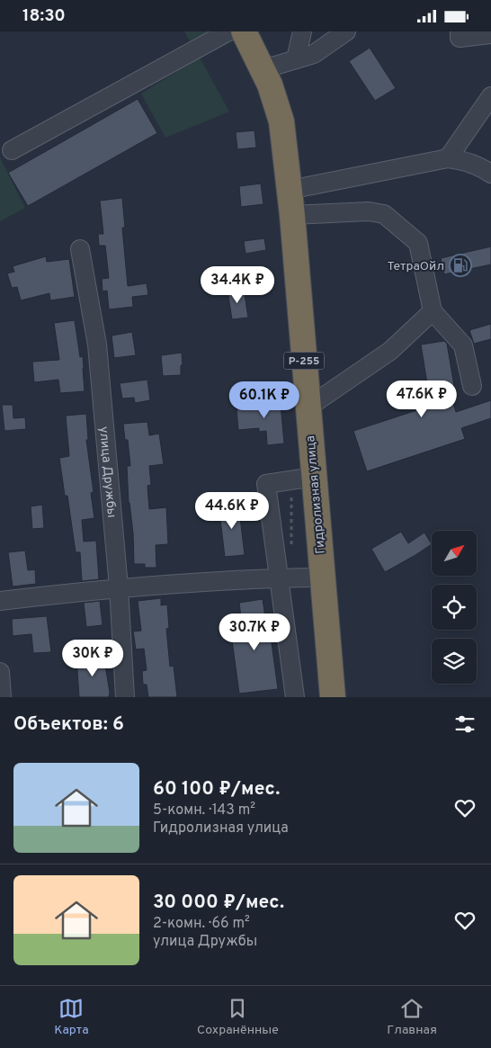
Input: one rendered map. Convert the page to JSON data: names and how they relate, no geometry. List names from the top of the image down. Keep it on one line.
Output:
{"streets":{"highway":["Р-255","Гидролизная улица"],"street":["улица Дружбы"]},"places":{"fuel station":["ТетраОйл"]},"north":"top right","page":{"status":"18:30","price":["34.4K ₽","47.6K ₽","60.1K ₽","44.6K ₽","30.7K ₽","30K ₽"],"heading":"Объектов: 6","list":[{"name":"60 100 ₽/мес.","note":"5-комн. · 143 m² · Гидролизная улица"},{"name":"30 000 ₽/мес.","note":"2-комн. · 66 m² · улица Дружбы"}],"tabs":["Карта","Сохранённые","Главная"]}}
